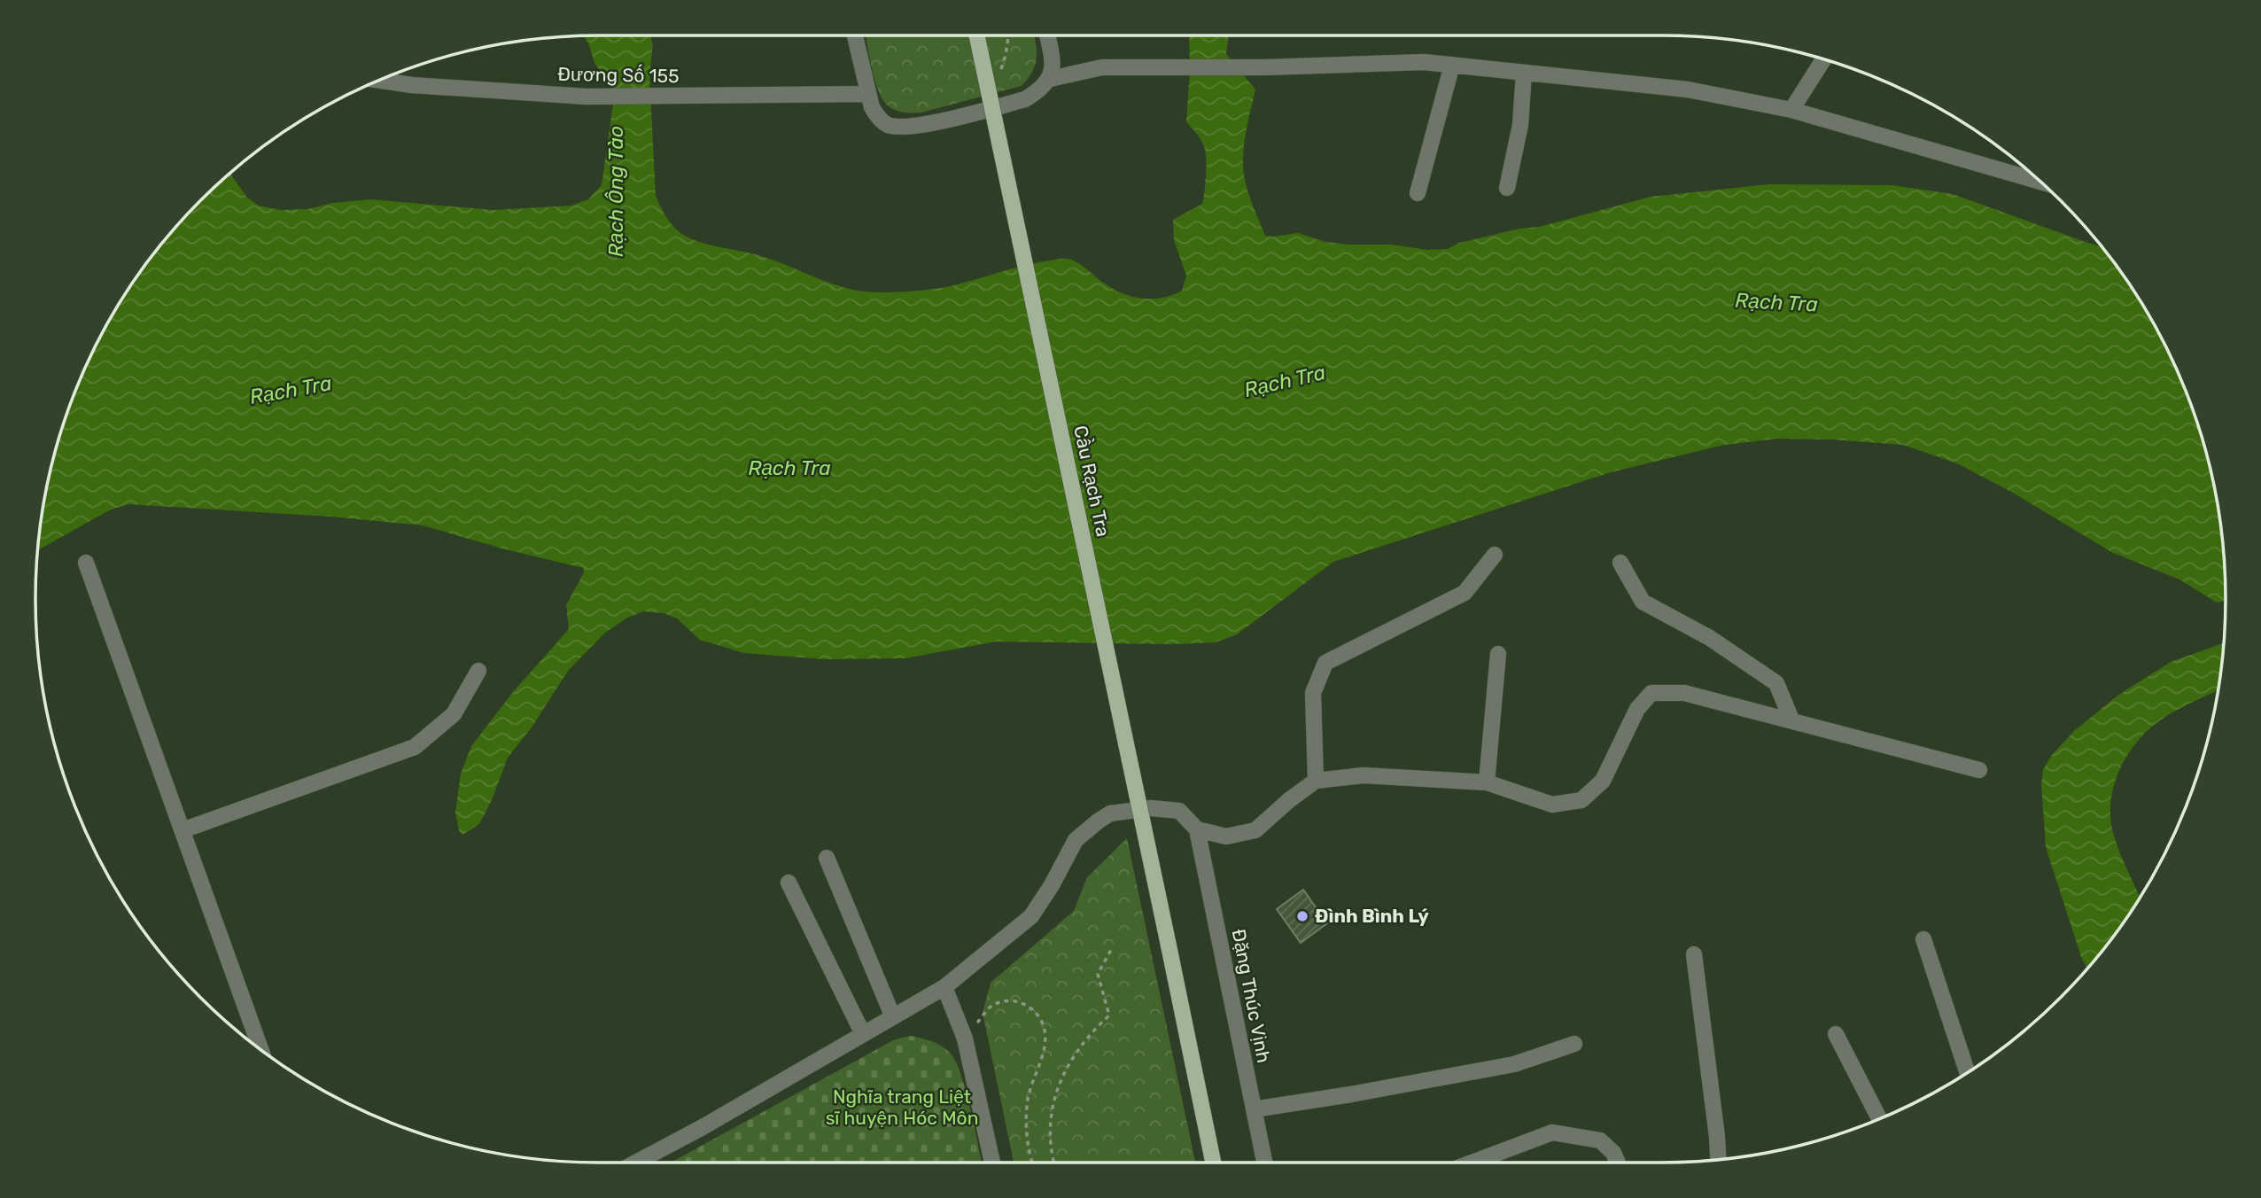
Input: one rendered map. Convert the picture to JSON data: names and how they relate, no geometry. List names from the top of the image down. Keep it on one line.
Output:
{"streets":{"main road":["Cầu Rạch Tra"],"street":["Đương Số 155","Đặng Thúc Vịnh"]},"water":["Rạch Ông Tào","Rạch Tra"],"parks":["Nghĩa trang Liệt sĩ huyện Hóc Môn"],"places":["Đình Bình Lý"]}
